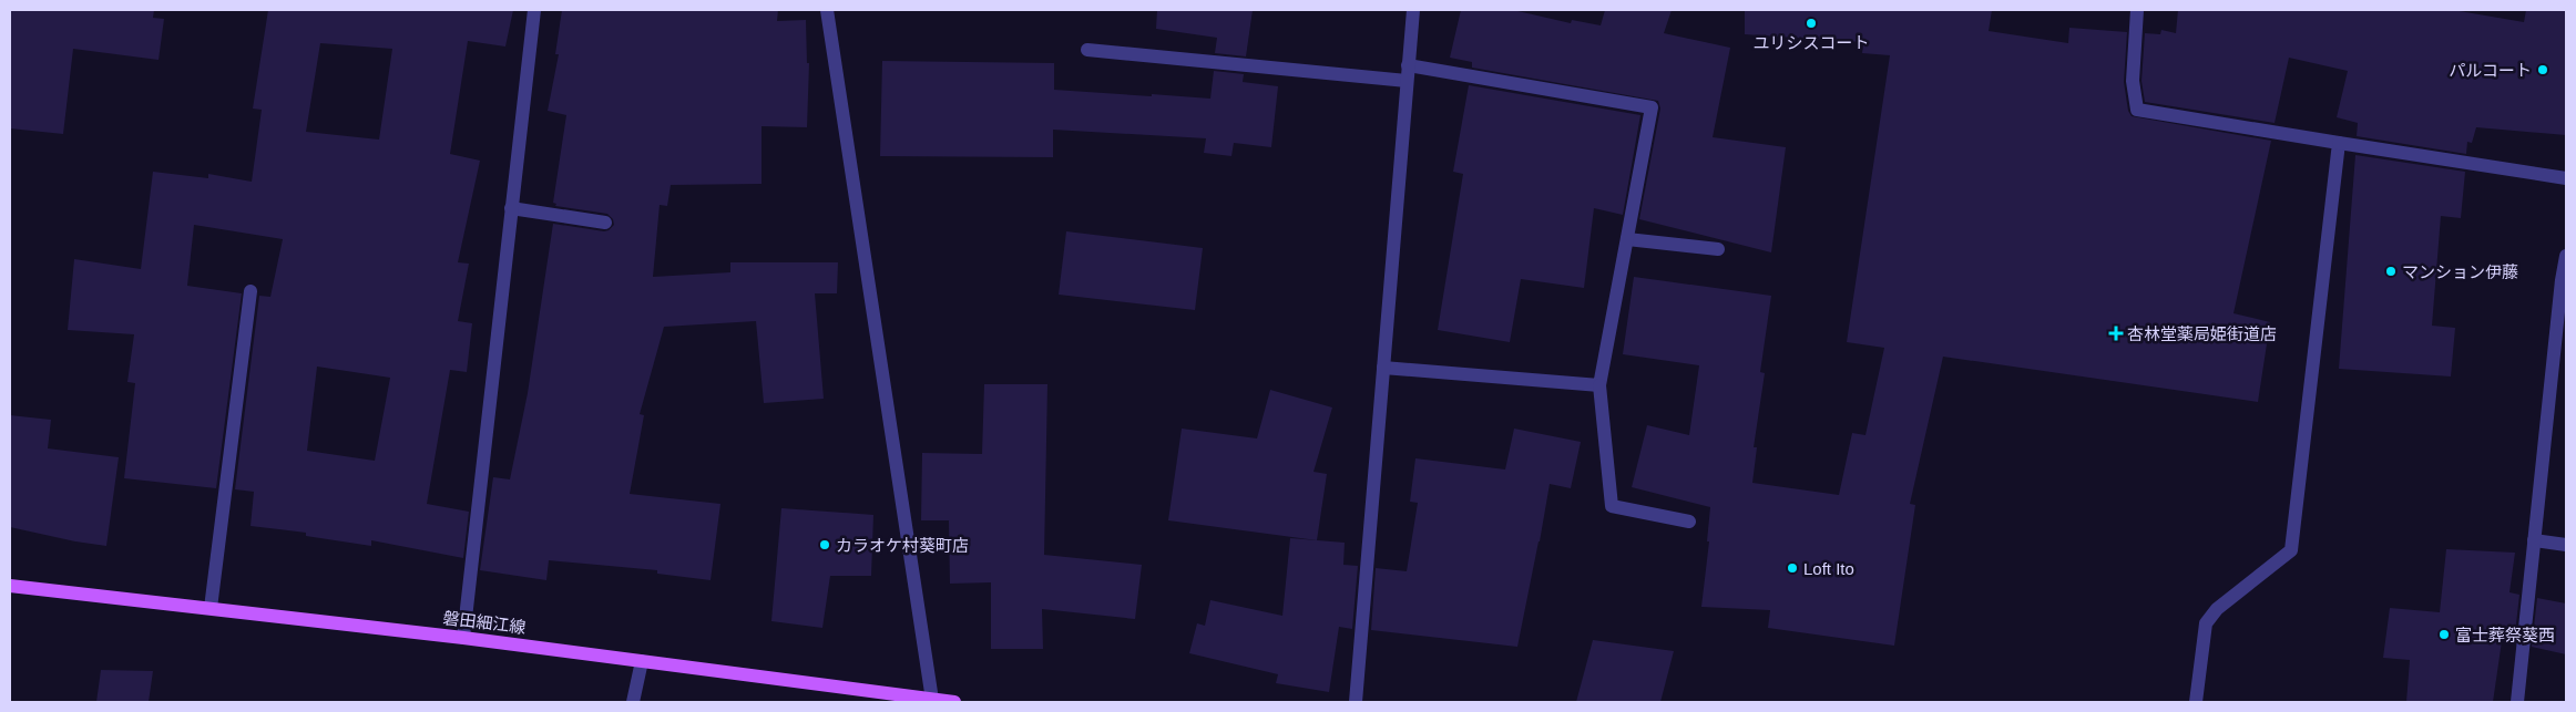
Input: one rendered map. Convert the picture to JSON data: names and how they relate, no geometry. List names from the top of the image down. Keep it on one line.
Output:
{"streets":{"main road":["磐田細江線"]},"places":{"other":["ユリシスコート","パルコート","マンション伊藤","カラオケ村葵町店","Loft Ito","富士葬祭葵西"],"health":["杏林堂薬局姫街道店"]}}
